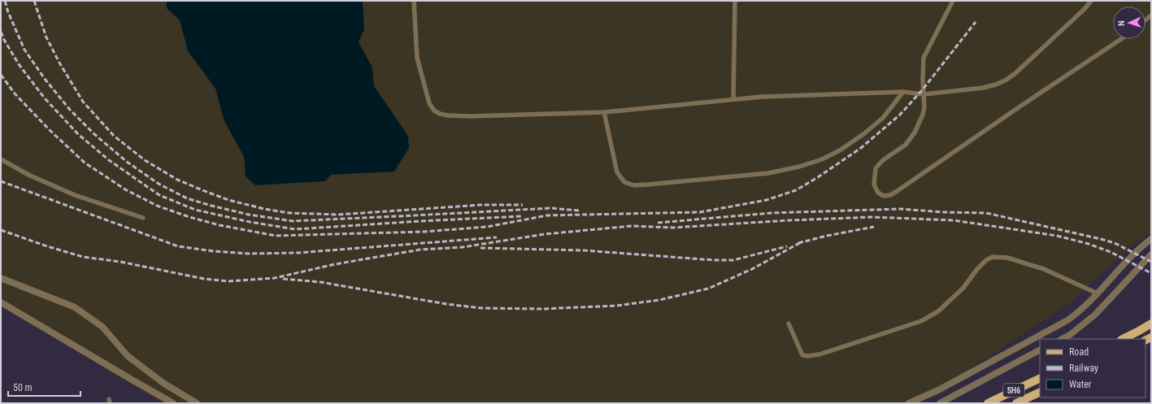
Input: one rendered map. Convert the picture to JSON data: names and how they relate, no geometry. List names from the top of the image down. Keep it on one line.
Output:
{"streets":{"main road":["SH6"]},"legend":["Road","Railway","Water"],"scale_bar":"50 m","north":"left"}
